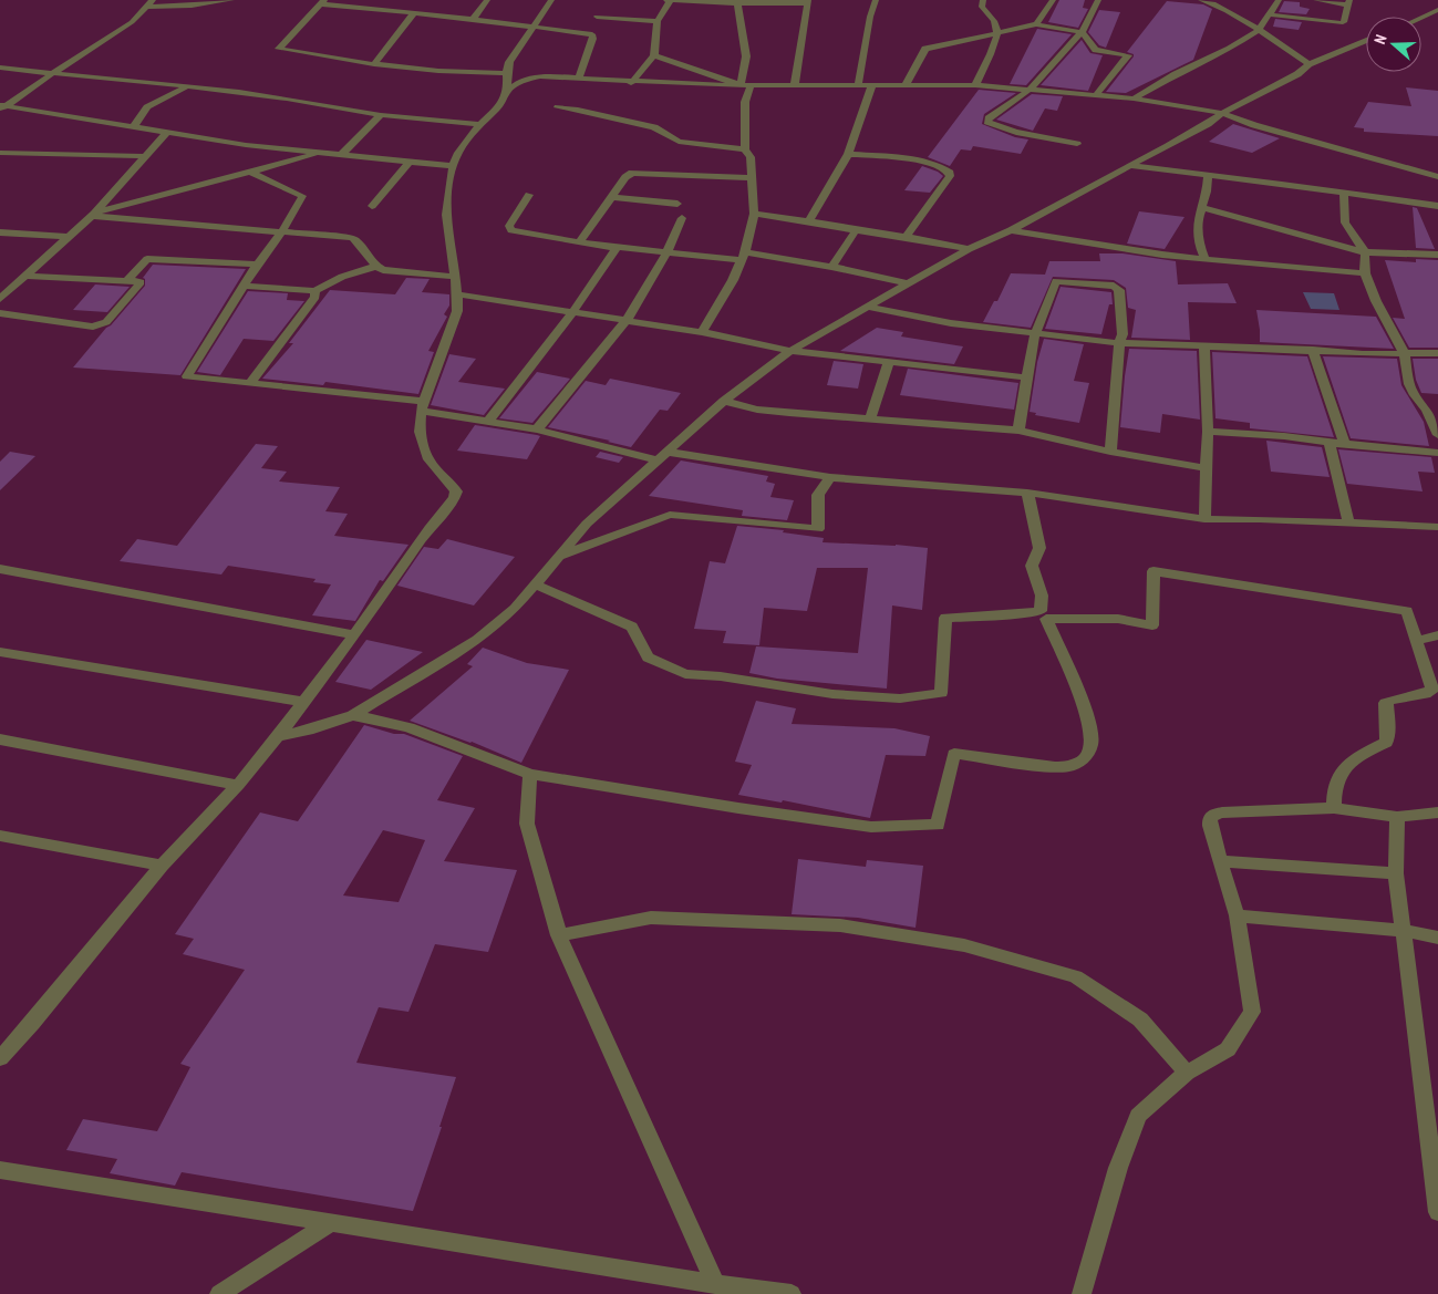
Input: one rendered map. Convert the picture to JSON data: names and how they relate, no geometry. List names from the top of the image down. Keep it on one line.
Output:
{"north":"left"}
